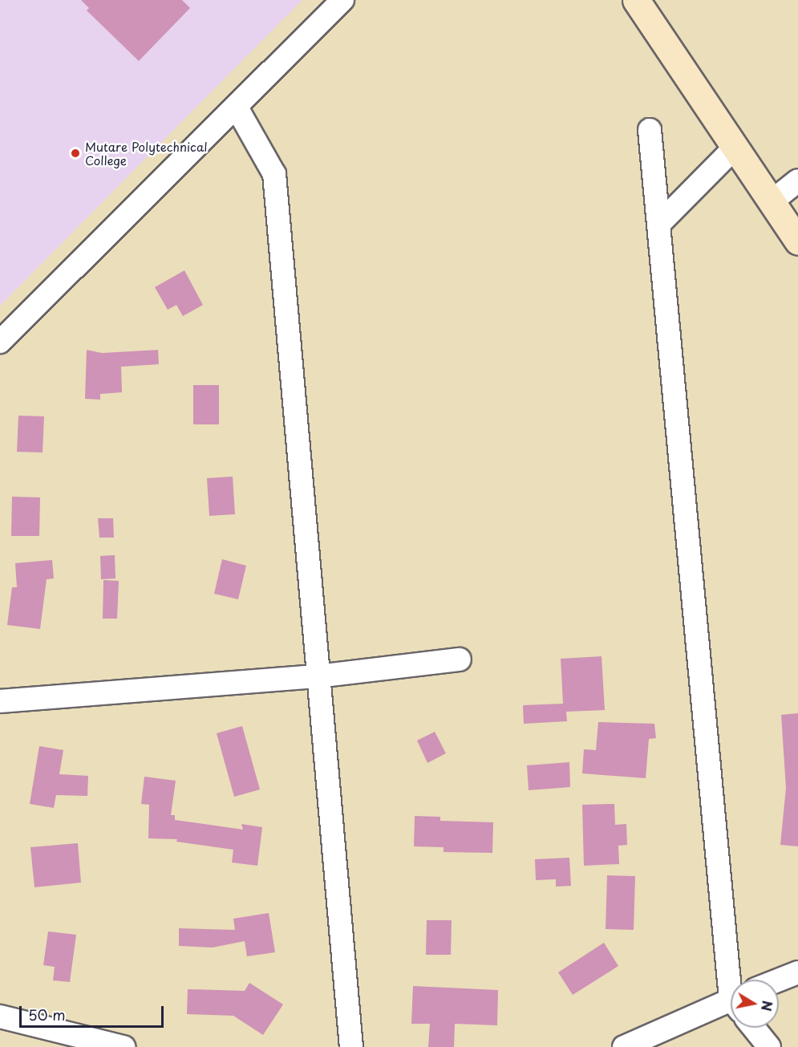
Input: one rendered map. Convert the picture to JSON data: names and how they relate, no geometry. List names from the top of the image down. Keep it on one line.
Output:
{"places":["Mutare Polytechnical College"],"scale_bar":"50 m","north":"right"}
